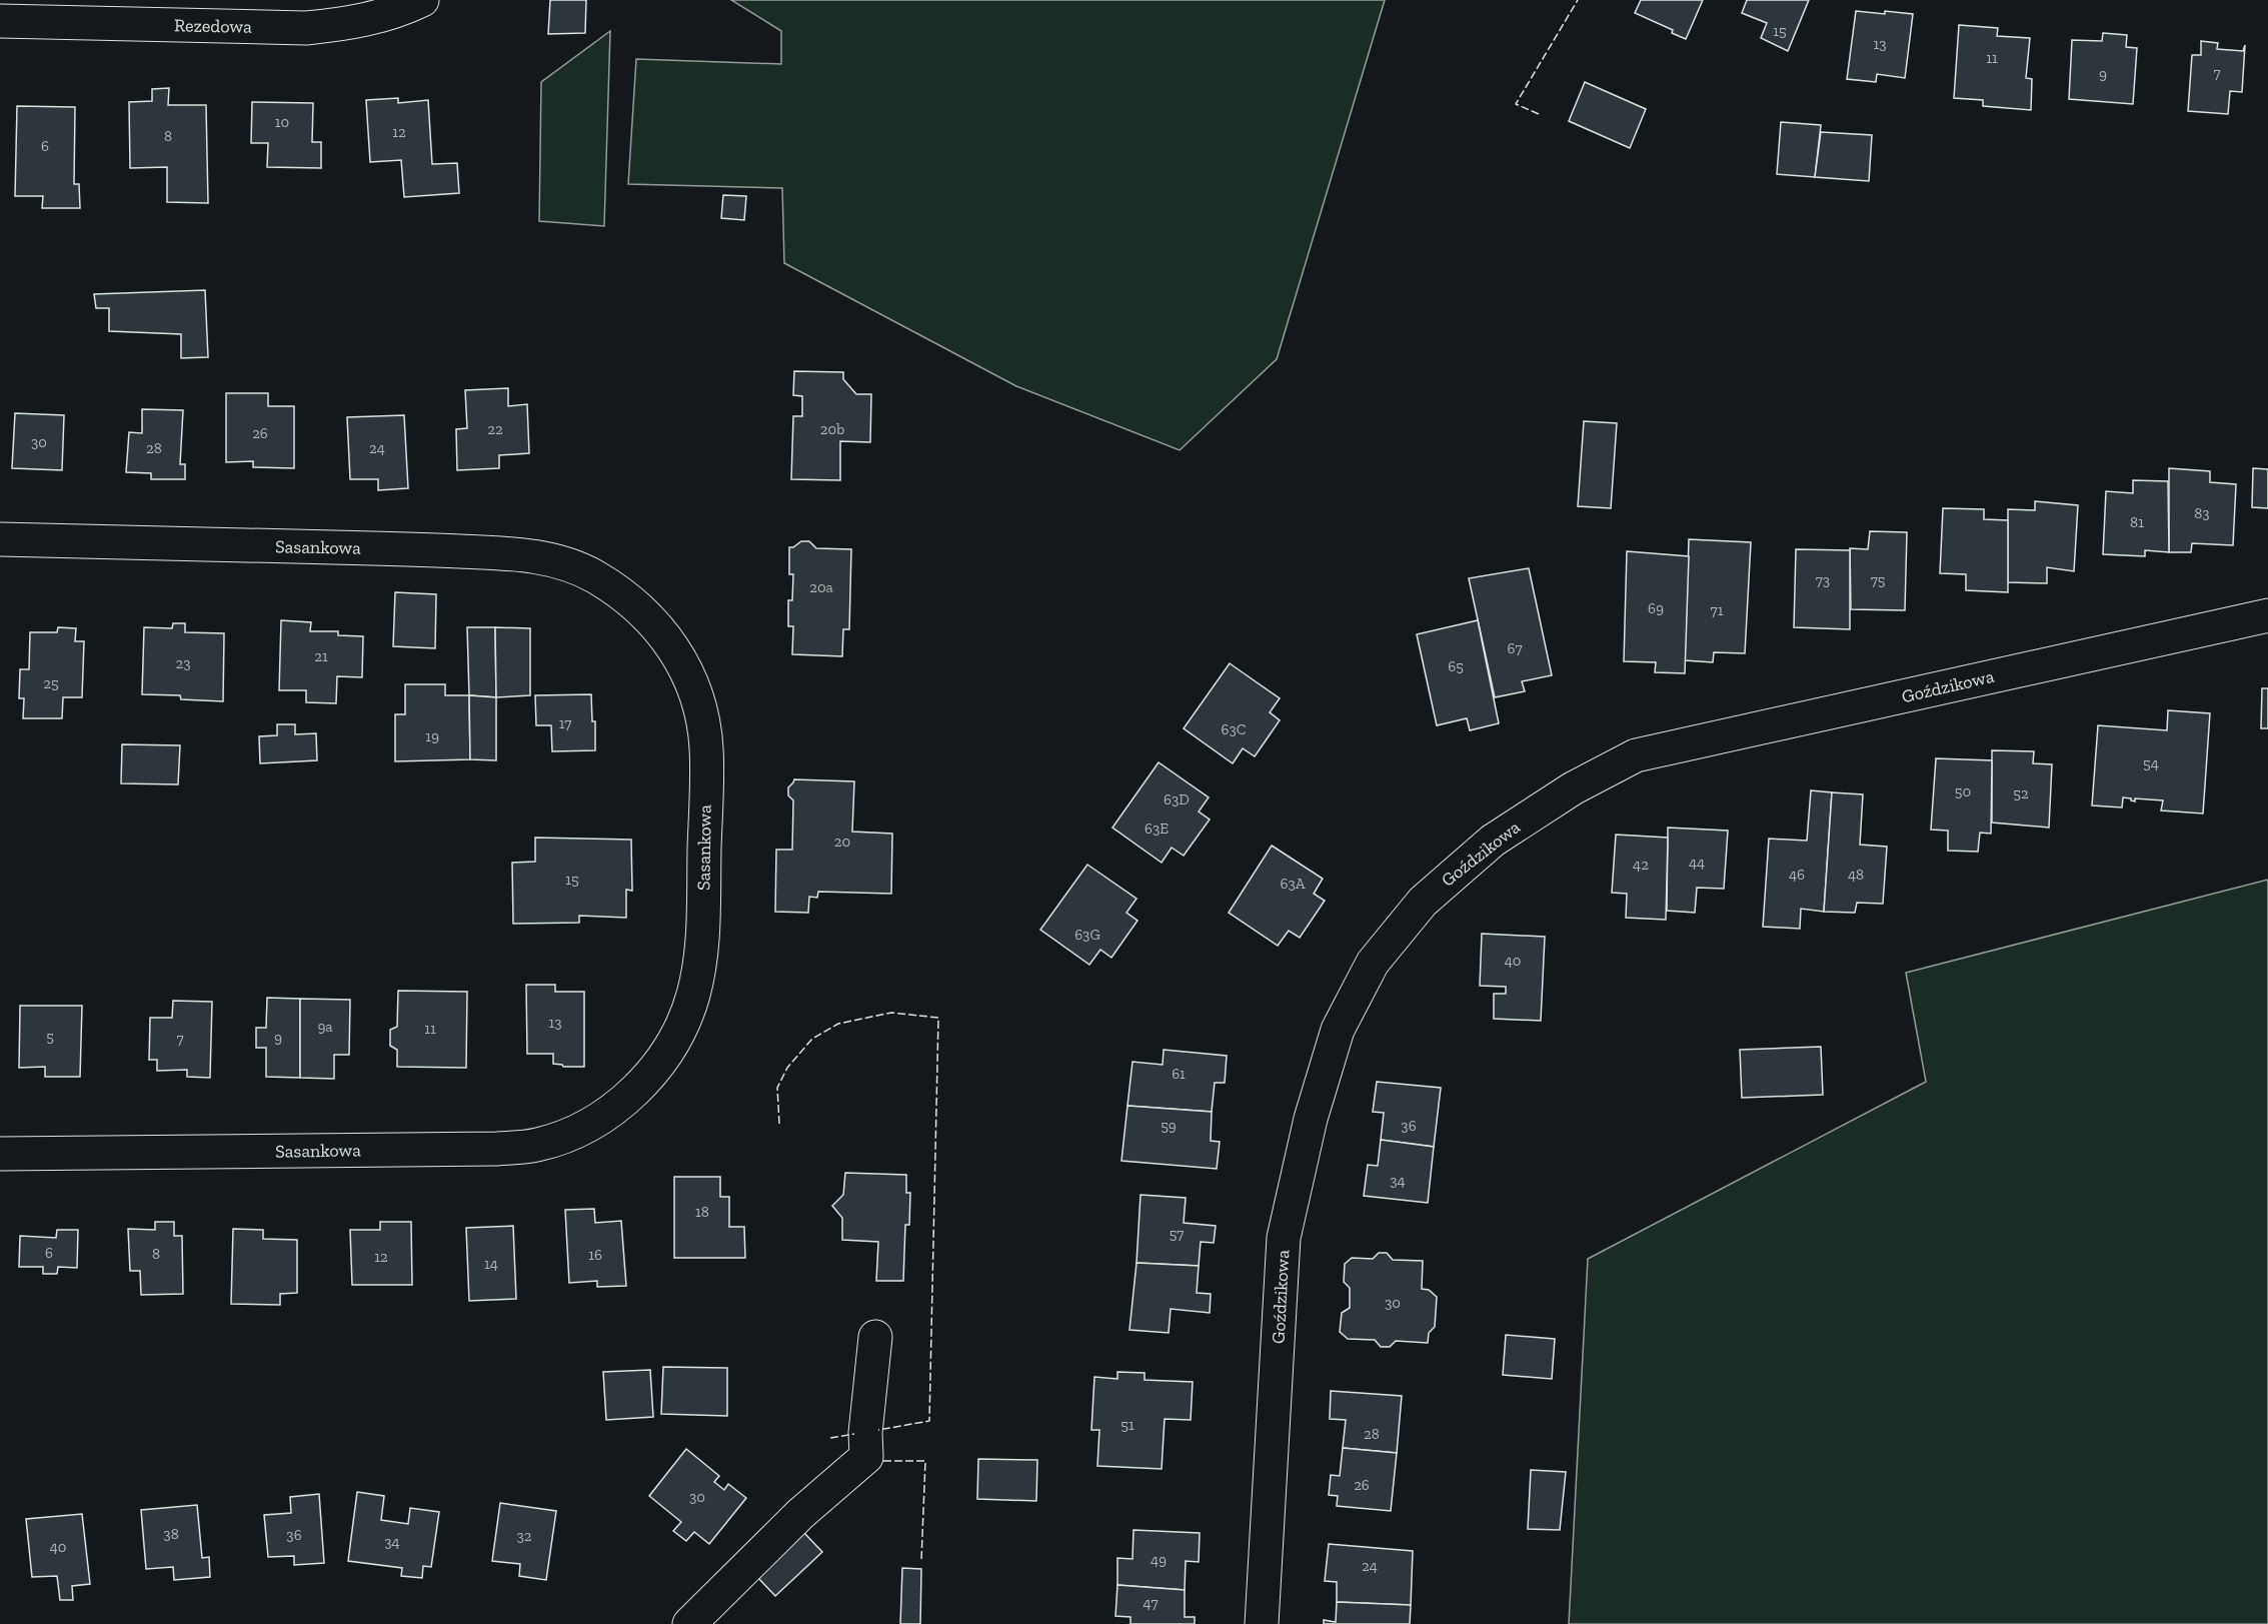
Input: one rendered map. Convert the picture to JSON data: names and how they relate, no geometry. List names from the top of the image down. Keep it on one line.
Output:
{"streets":{"street":["Rezedowa","Sasankowa","Goździkowa"]},"house_numbers":["15","13","11","7","9","10","12","8","6","22","20b","26","30","28","24","83","81","73","75","20a","69","71","67","21","23","65","25","17","63C","19","54","50","52","63D","63E","20","44","42","46","48","15","63A","63G","40","13","9a","11","5","9","7","61","59","36","34","18","57","6","8","16","12","14","30","51","28","26","30","38","36","32","34","40","49","24","47"]}
